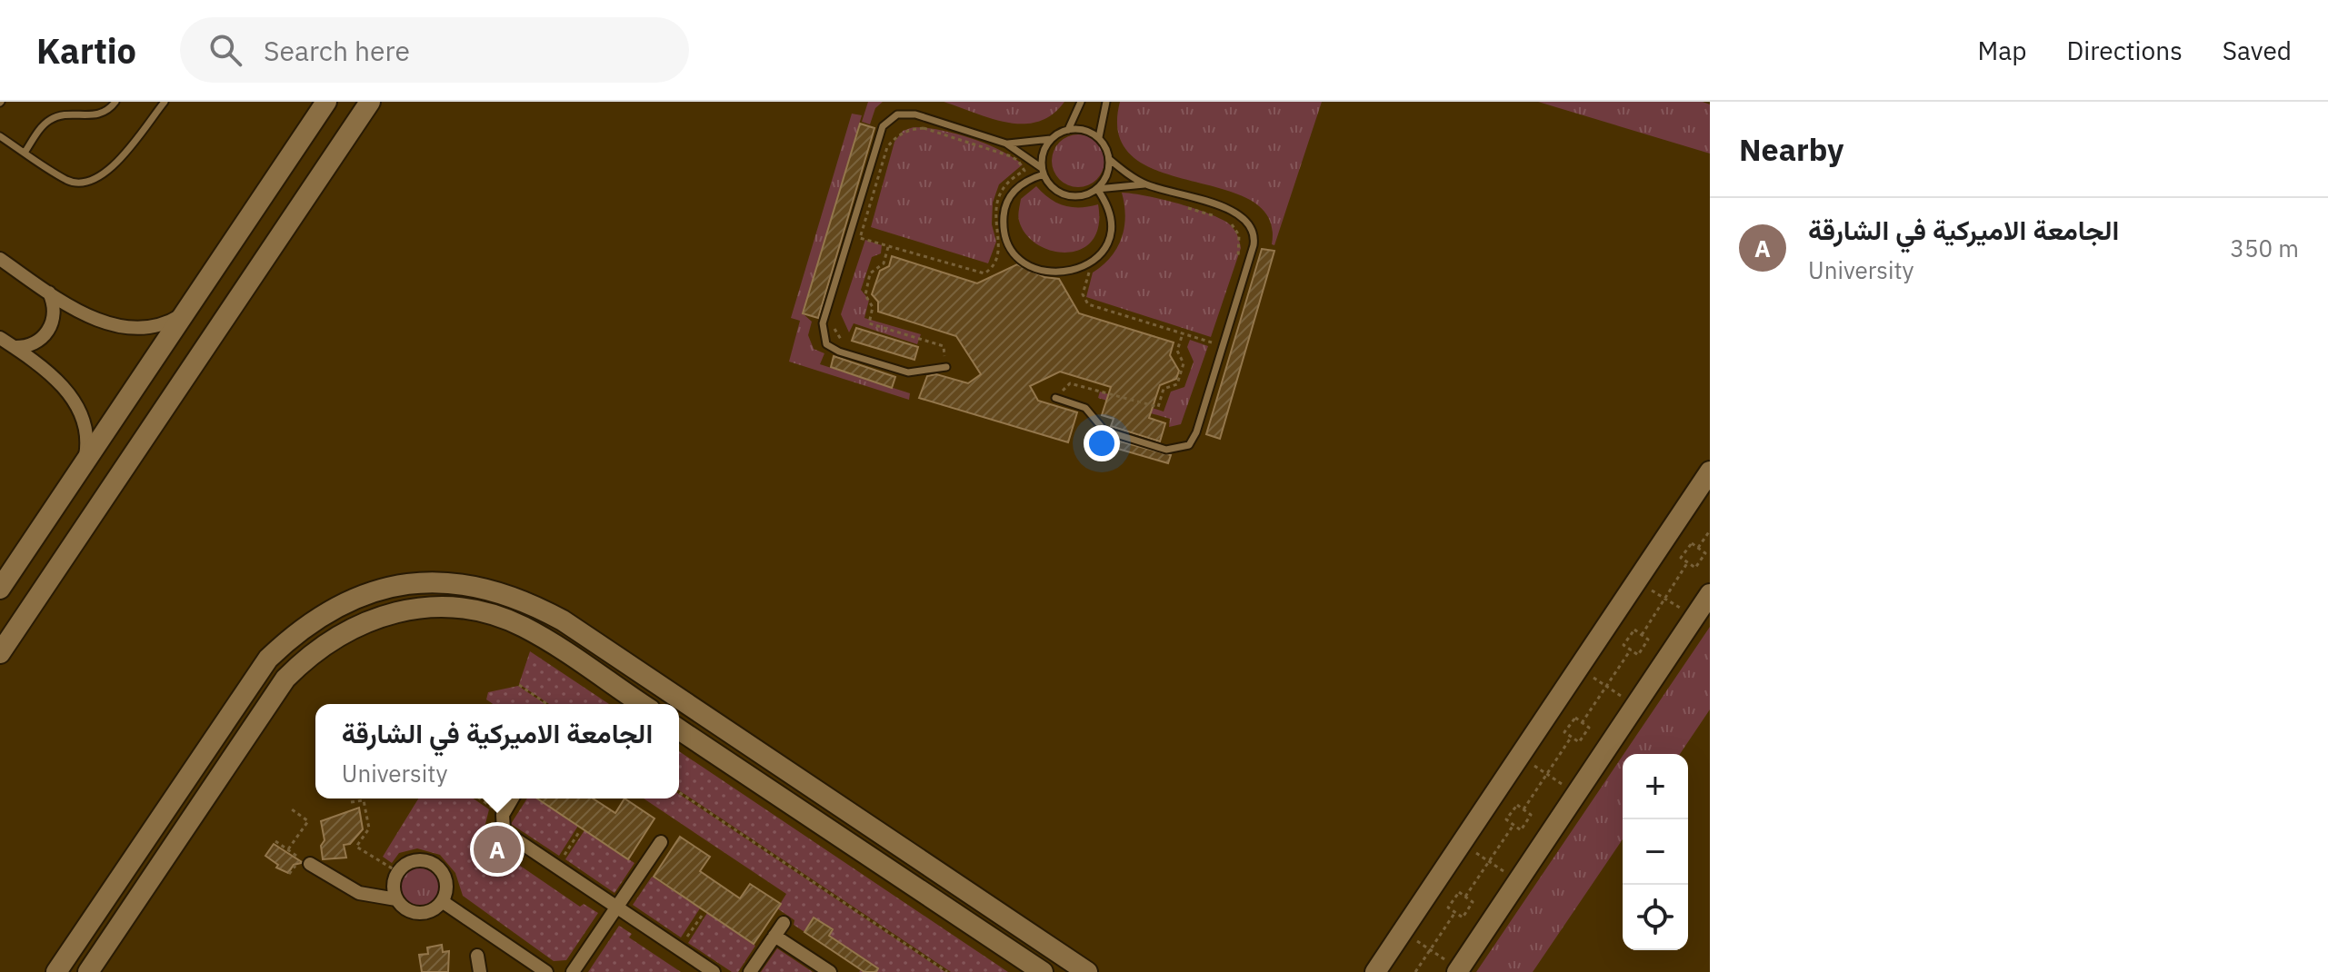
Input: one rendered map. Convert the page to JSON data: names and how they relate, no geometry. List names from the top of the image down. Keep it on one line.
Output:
{"page":{"header":"Kartio","search":"Search here","nav":["Map","Directions","Saved"],"heading":"Nearby","list":[{"mark":"A","name":"الجامعة الاميركية في الشارقة","note":"University","value":"350 m"}],"popup":["الجامعة الاميركية في الشارقة","University"],"map_buttons":["+","−"],"pins":"A"}}
